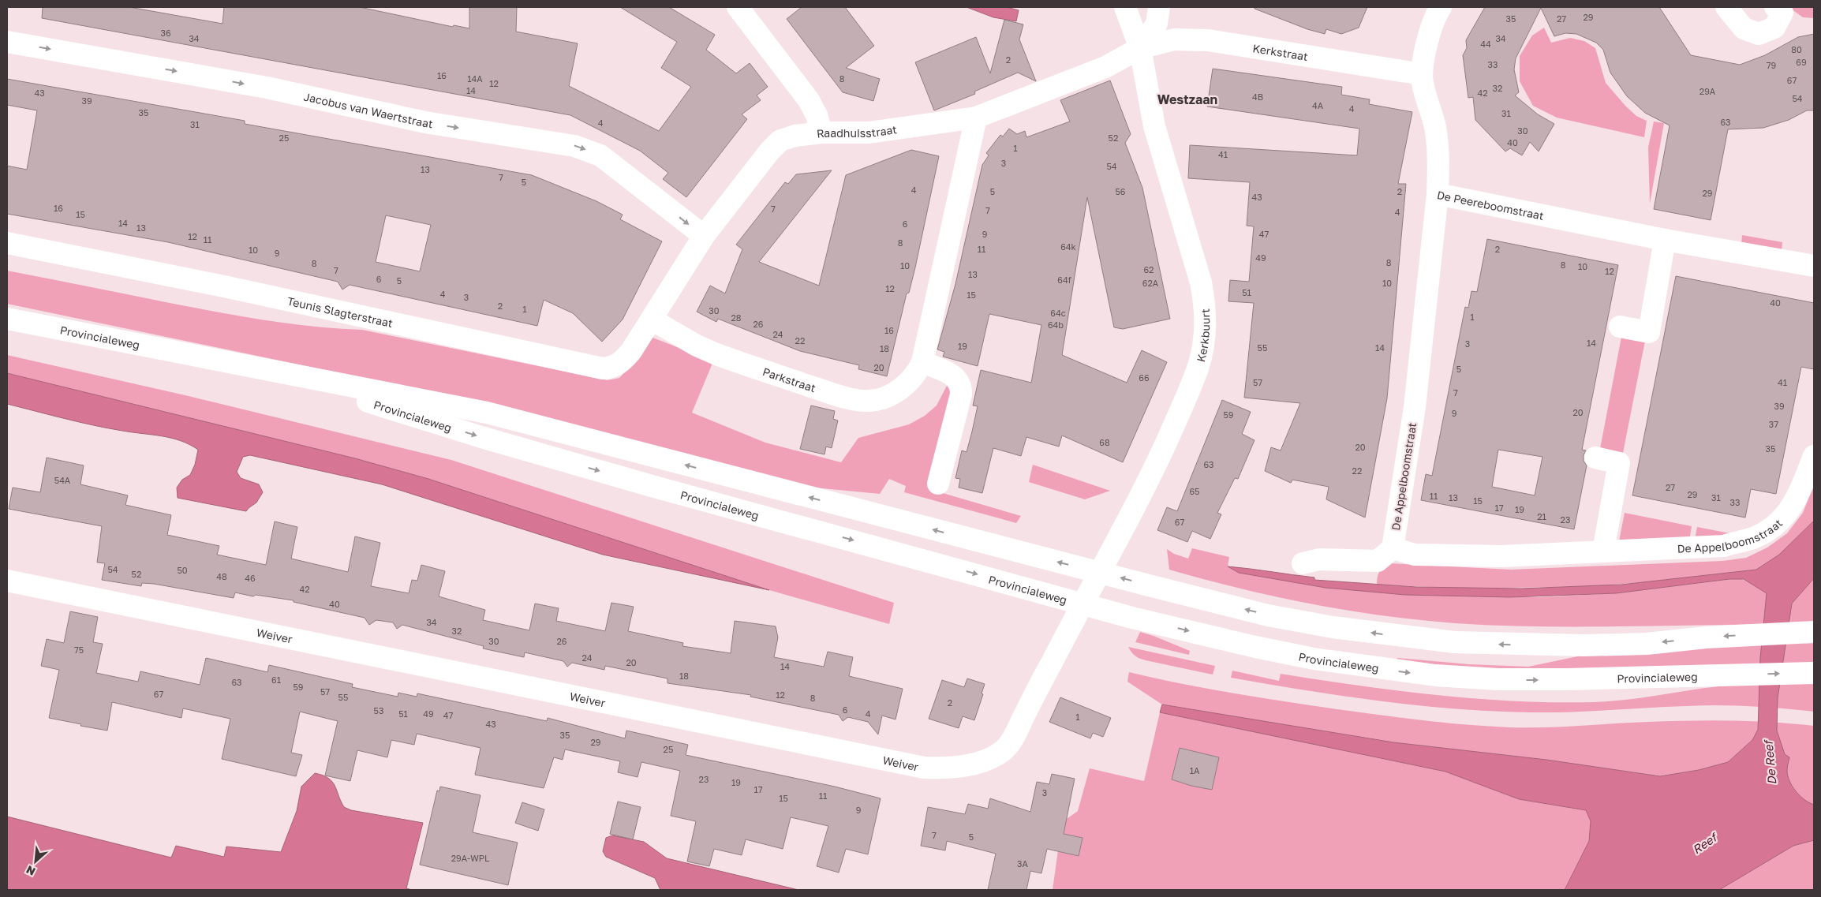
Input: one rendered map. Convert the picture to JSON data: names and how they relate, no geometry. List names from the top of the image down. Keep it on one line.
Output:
{"streets":{"street":["Kerkstraat","Jacobus van Waertstraat","Raadhuisstraat","De Peereboomstraat","Teunis Slagterstraat","Kerkbuurt","Provincialeweg","Parkstraat","De Appelboomstraat","Weiver"]},"crossings":[["Kerkstraat","Raadhuisstraat"],["Kerkstraat","De Peereboomstraat"],["Kerkstraat","Kerkbuurt"],["Jacobus van Waertstraat","Raadhuisstraat"],["Raadhuisstraat","Teunis Slagterstraat"],["Raadhuisstraat","Kerkbuurt"],["Raadhuisstraat","Parkstraat"],["De Peereboomstraat","De Appelboomstraat"],["Teunis Slagterstraat","Parkstraat"],["Kerkbuurt","Provincialeweg"],["Kerkbuurt","Weiver"],["Provincialeweg","Weiver"]],"one_way":["Jacobus van Waertstraat"],"districts":["Westzaan"],"water":["De Reef","Reef"],"house_numbers":["29","35","27","36","34","34","44","80","2","69","33","79","16","14A","8","67","12","32","14","29A","43","42","4B","54","39","4A","4","35","31","63","4","31","30","25","52","40","1","41","3","54","13","7","5","4","5","56","2","29","43","16","7","7","4","15","14","6","13","9","47","12","11","8","64k","11","2","10","9","49","8","8","8","10","10","62","7","12","13","6","64f","5","62A","10","12","51","4","15","3","40","2","1","30","64c","1","28","26","64b","16","24","22","14","3","19","55","14","18","20","5","66","57","41","7","39","20","9","59","37","68","20","35","63","22","54A","27","65","29","11","13","31","15","33","17","19","21","23","67","54","50","52","48","46","42","40","34","32","30","26","75","24","20","14","18","61","63","59","57","67","12","55","8","2","6","53","51","49","4","47","1","43","35","29","25","1A","23","19","17","3","11","15","9","7","5","29A-WPL","3A"],"north":"bottom left"}
